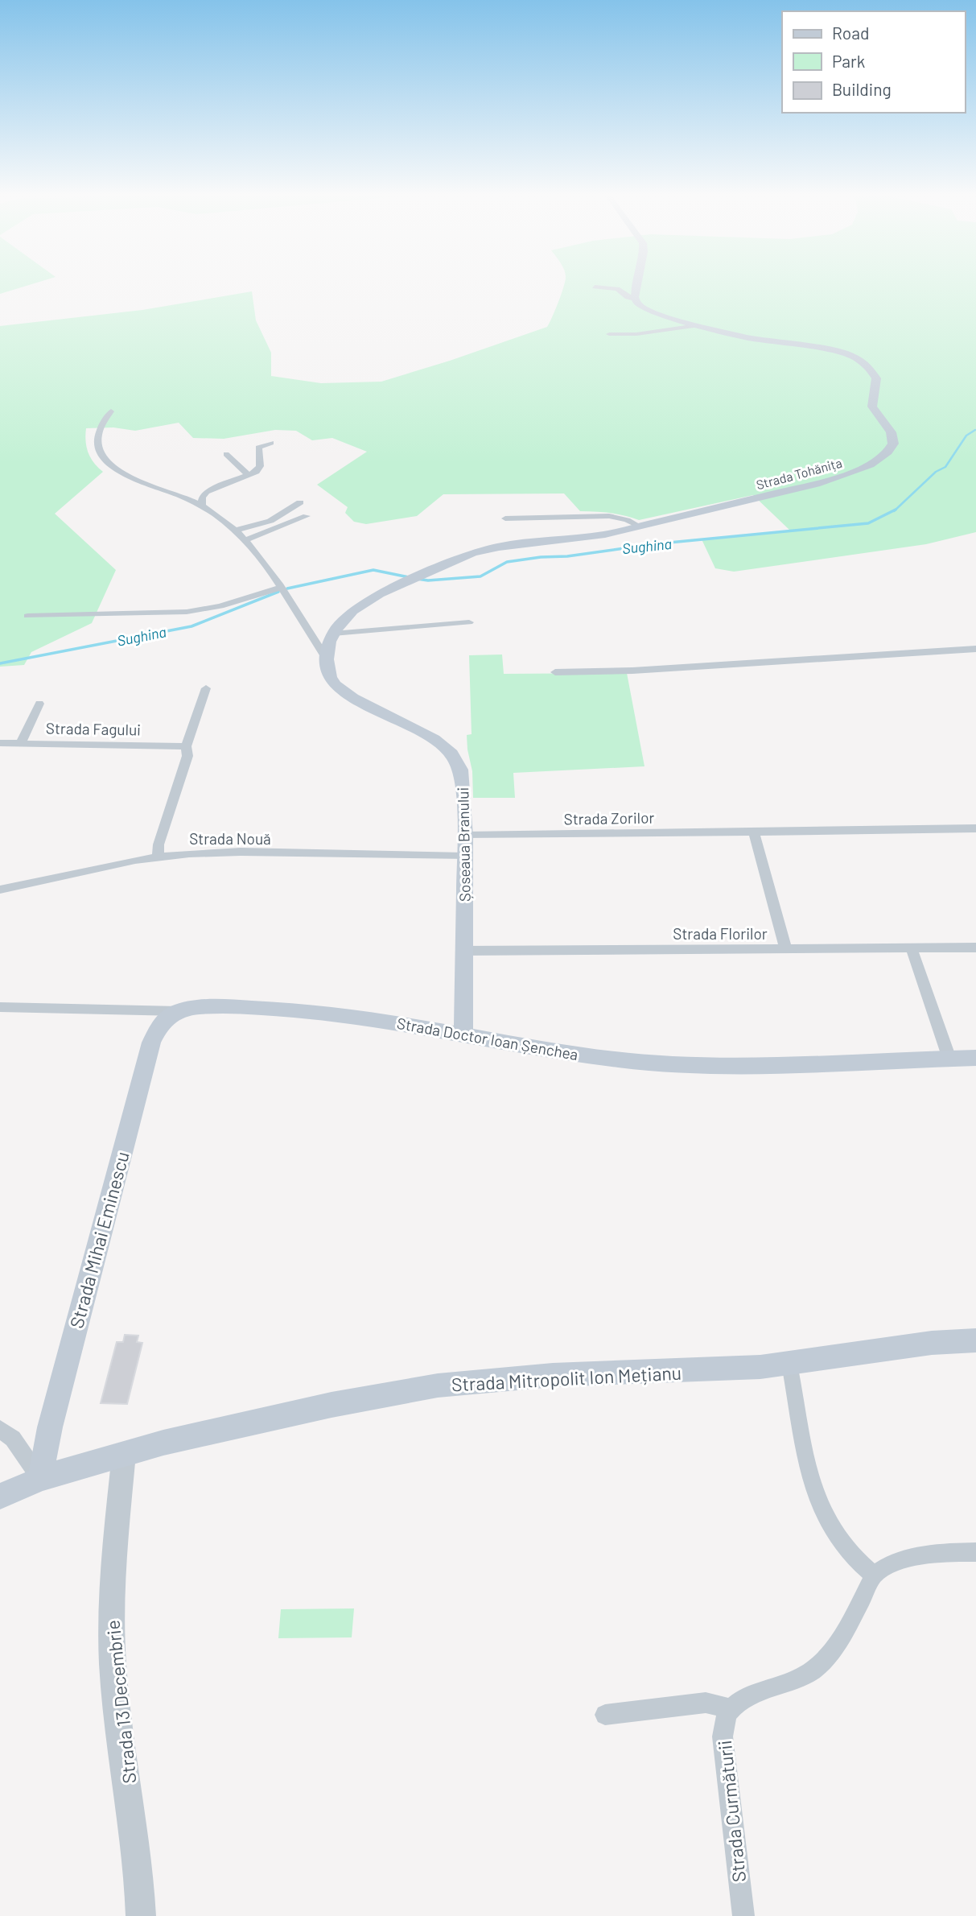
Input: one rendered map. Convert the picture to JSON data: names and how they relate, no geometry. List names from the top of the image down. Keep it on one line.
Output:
{"streets":{"main road":["Strada Tohănița","Șoseaua Branului","Strada Doctor Ioan Șenchea","Strada Mihai Eminescu","Strada Mitropolit Ion Mețianu"],"street":["Strada Fagului","Strada Zorilor","Strada Nouă","Strada Florilor","Strada 13 Decembrie","Strada Curmăturii"]},"crossings":[["Strada Zorilor","Șoseaua Branului"],["Strada Nouă","Șoseaua Branului"],["Șoseaua Branului","Strada Florilor"],["Șoseaua Branului","Strada Doctor Ioan Șenchea"],["Strada Doctor Ioan Șenchea","Strada Mihai Eminescu"],["Strada Mihai Eminescu","Strada Mitropolit Ion Mețianu"],["Strada Mitropolit Ion Mețianu","Strada 13 Decembrie"]],"water":["Sughina"],"legend":["Road","Park","Building"]}
